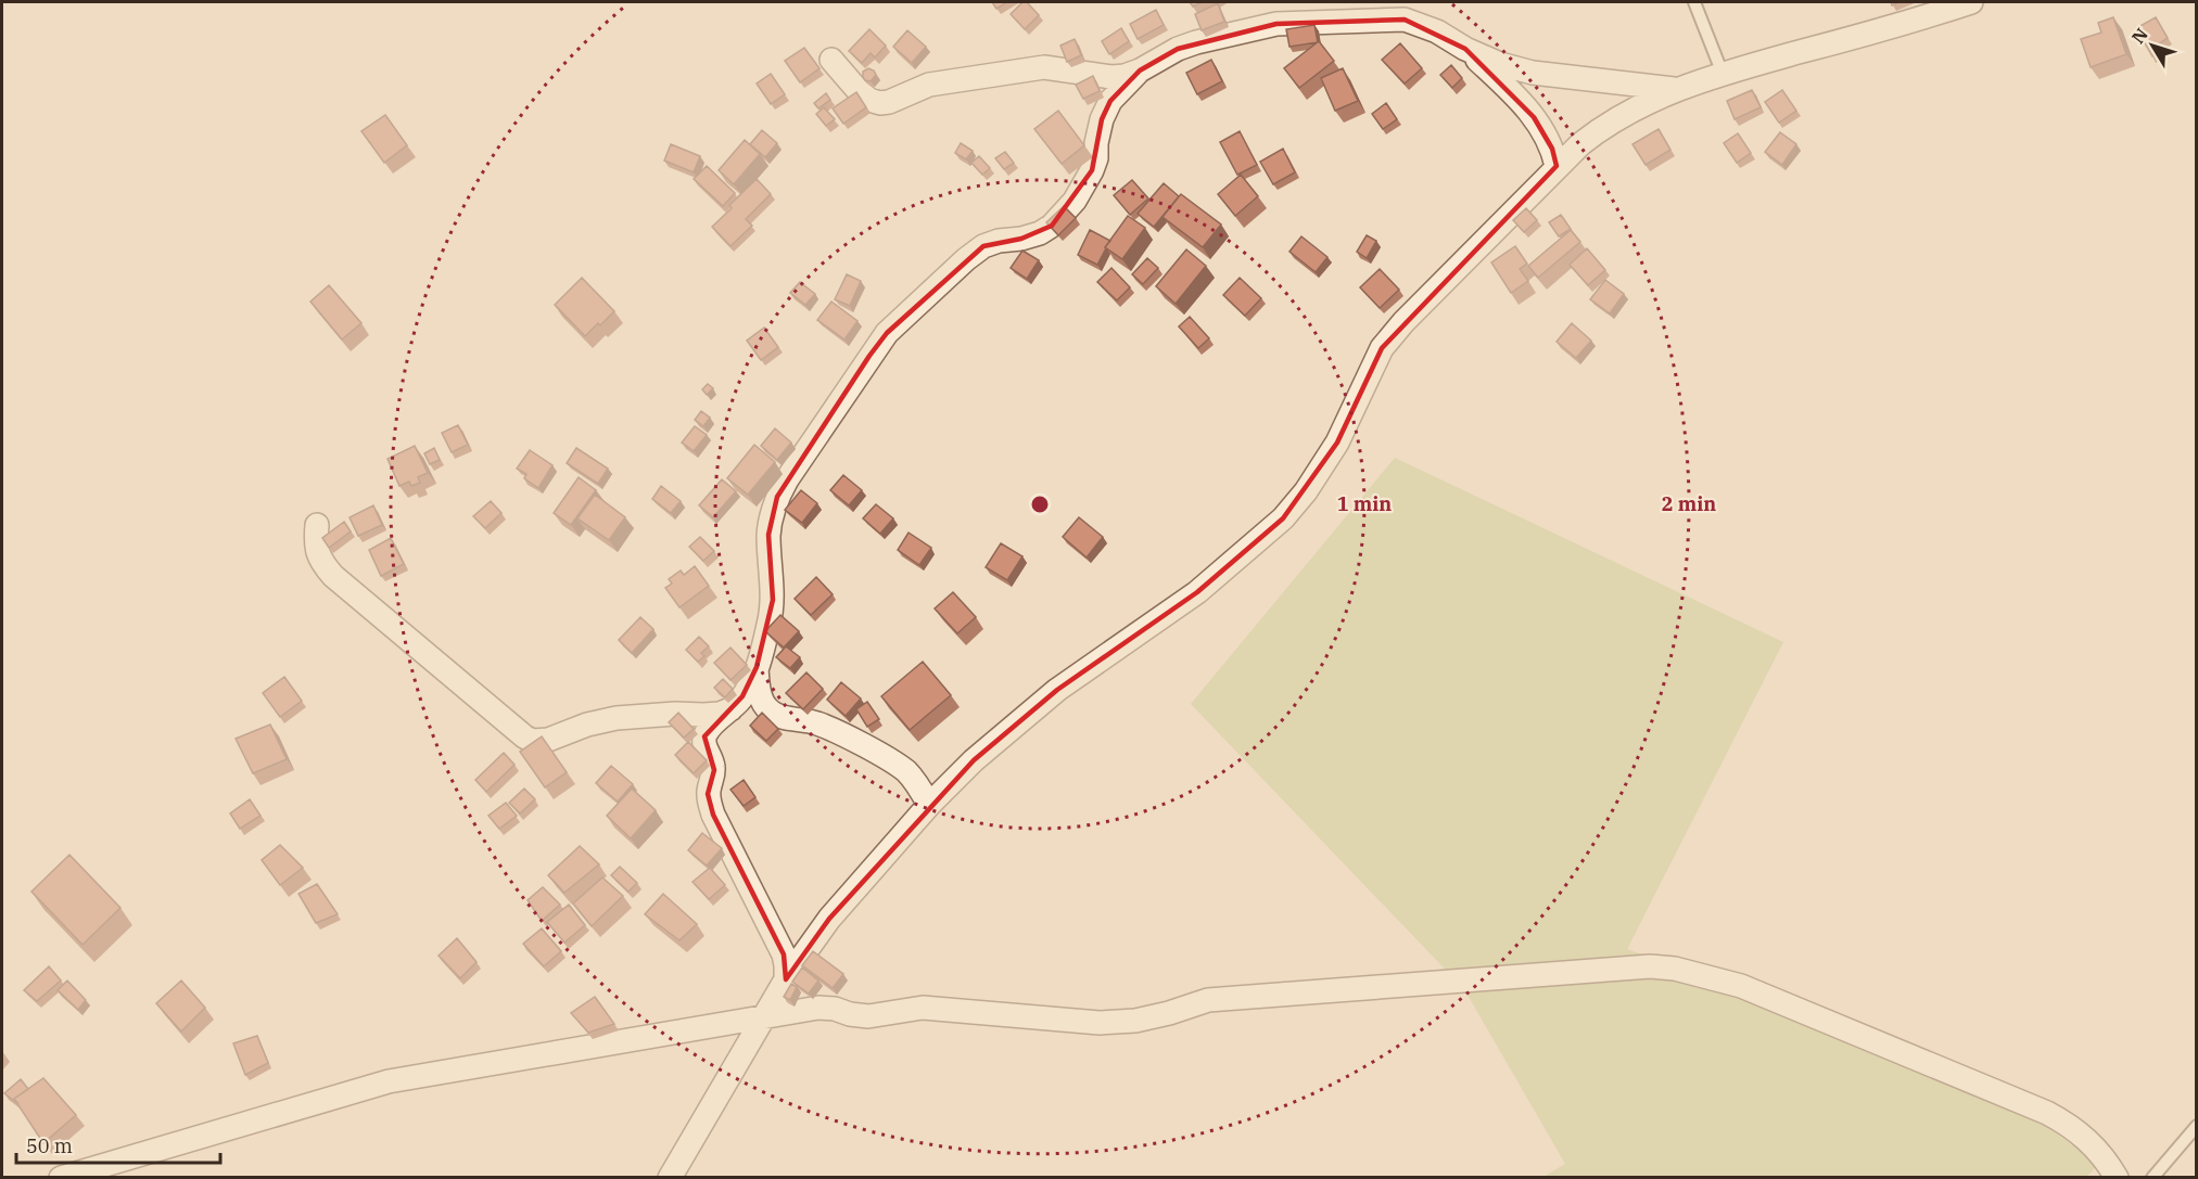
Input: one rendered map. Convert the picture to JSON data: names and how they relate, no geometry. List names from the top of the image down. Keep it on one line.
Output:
{"scale_bar":"50 m","north":"top left","rings":["1 min","2 min"]}
